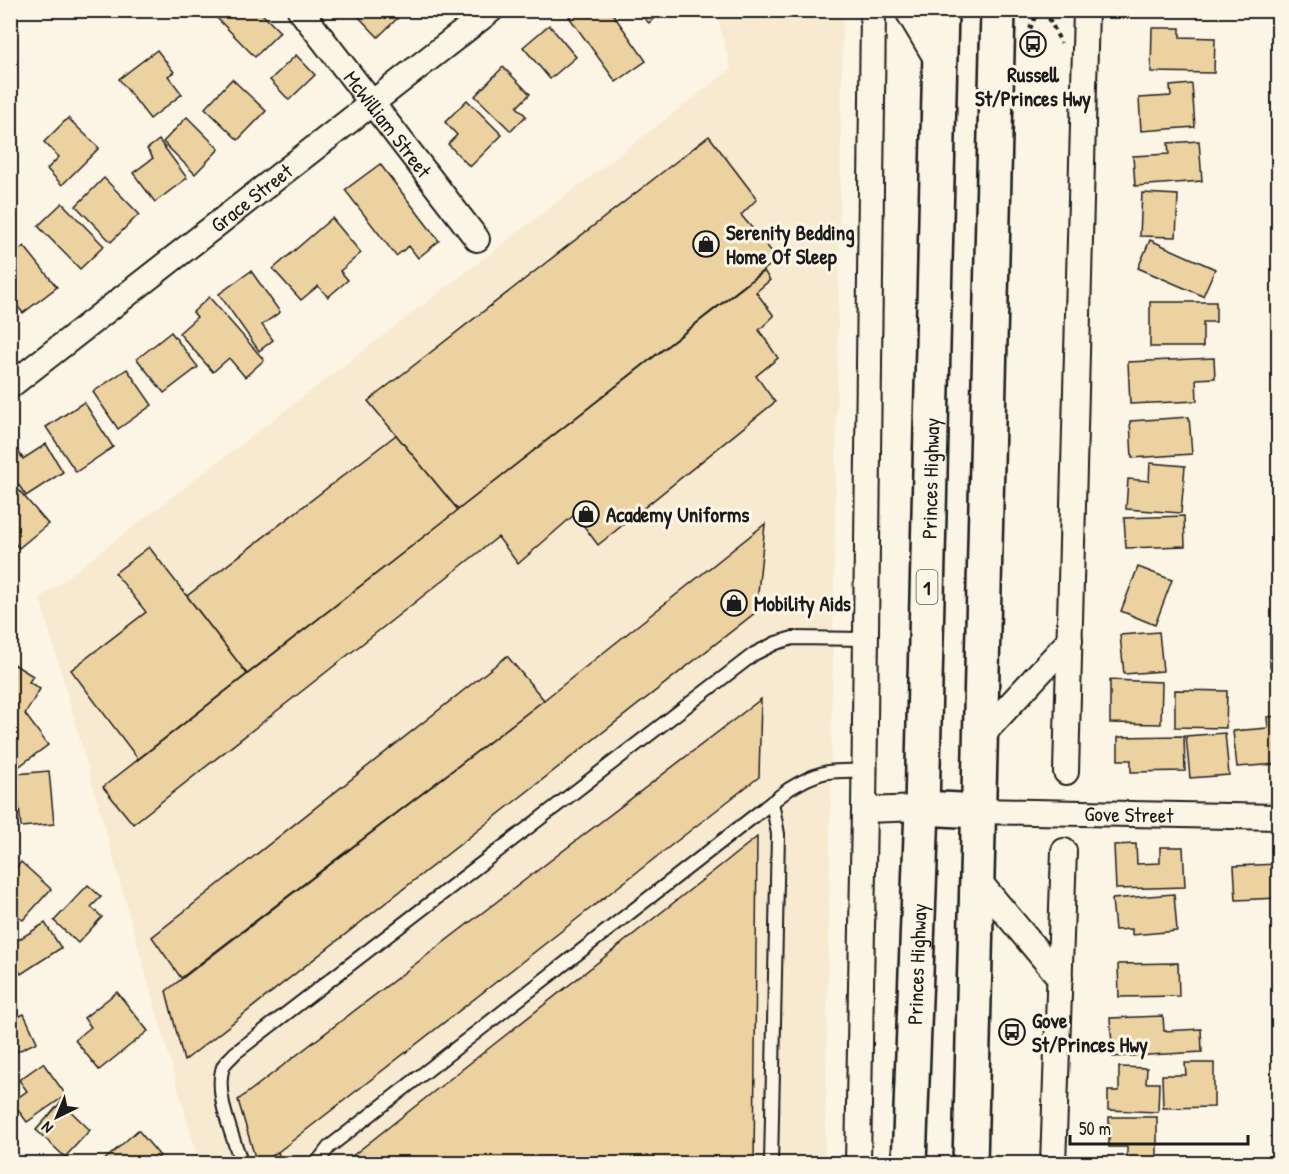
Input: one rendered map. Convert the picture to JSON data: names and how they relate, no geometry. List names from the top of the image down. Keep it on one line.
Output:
{"streets":{"highway":["Princes Highway","1"],"street":["McWilliam Street","Grace Street","Gove Street"]},"crossings":[["McWilliam Street","Grace Street"]],"places":{"bus stop":["Russell St/Princes Hwy","Gove St/Princes Hwy"],"shop":["Serenity Bedding Home Of Sleep","Academy Uniforms","Mobility Aids"]},"scale_bar":"50 m","north":"bottom left"}
